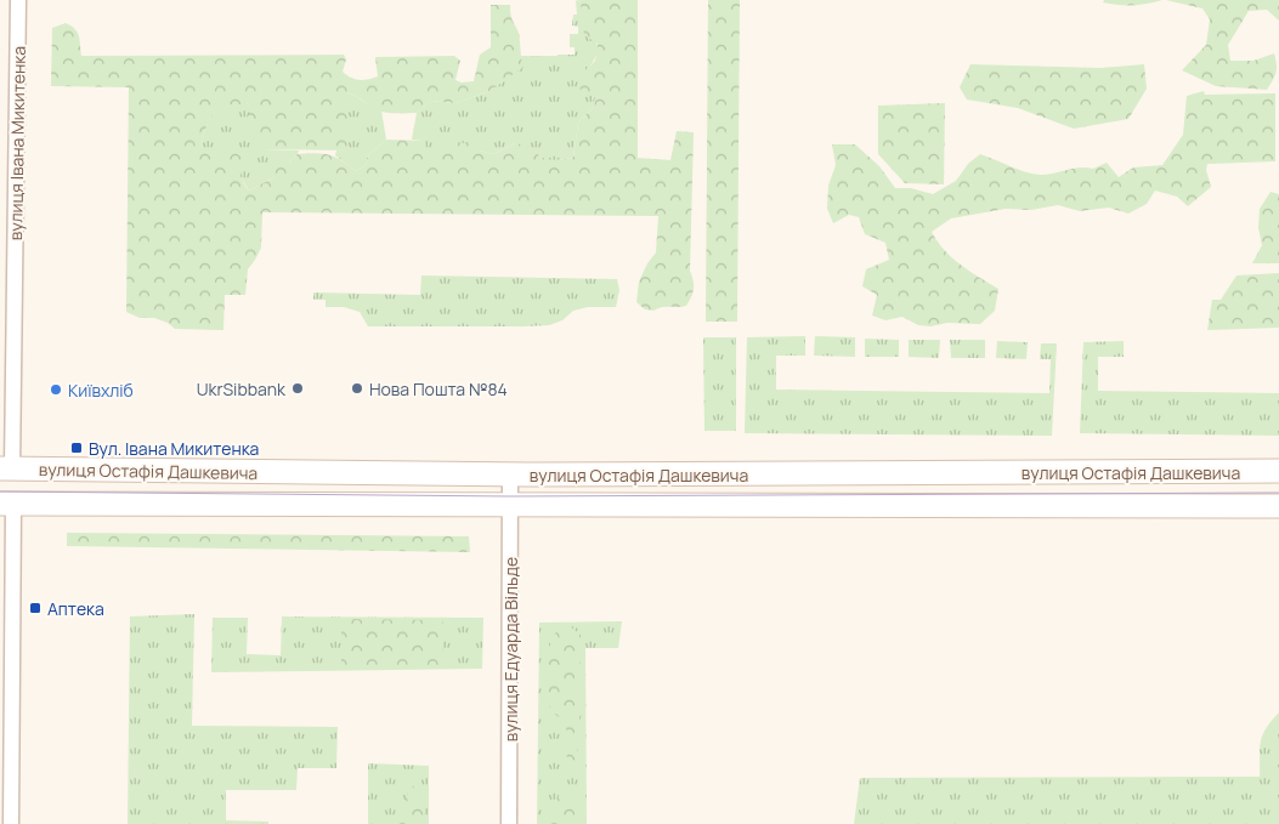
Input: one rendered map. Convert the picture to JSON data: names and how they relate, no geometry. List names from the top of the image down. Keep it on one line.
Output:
{"streets":{"street":["вулиця Івана Микитенка","вулиця Остафія Дашкевича","вулиця Едуарда Вільде"]},"crossings":[["вулиця Івана Микитенка","вулиця Остафія Дашкевича"],["вулиця Остафія Дашкевича","вулиця Едуарда Вільде"]],"places":{"other":["UkrSibbank","Нова Пошта №84","Київхліб"],"transit":["Вул. Івана Микитенка","Аптека"]}}
